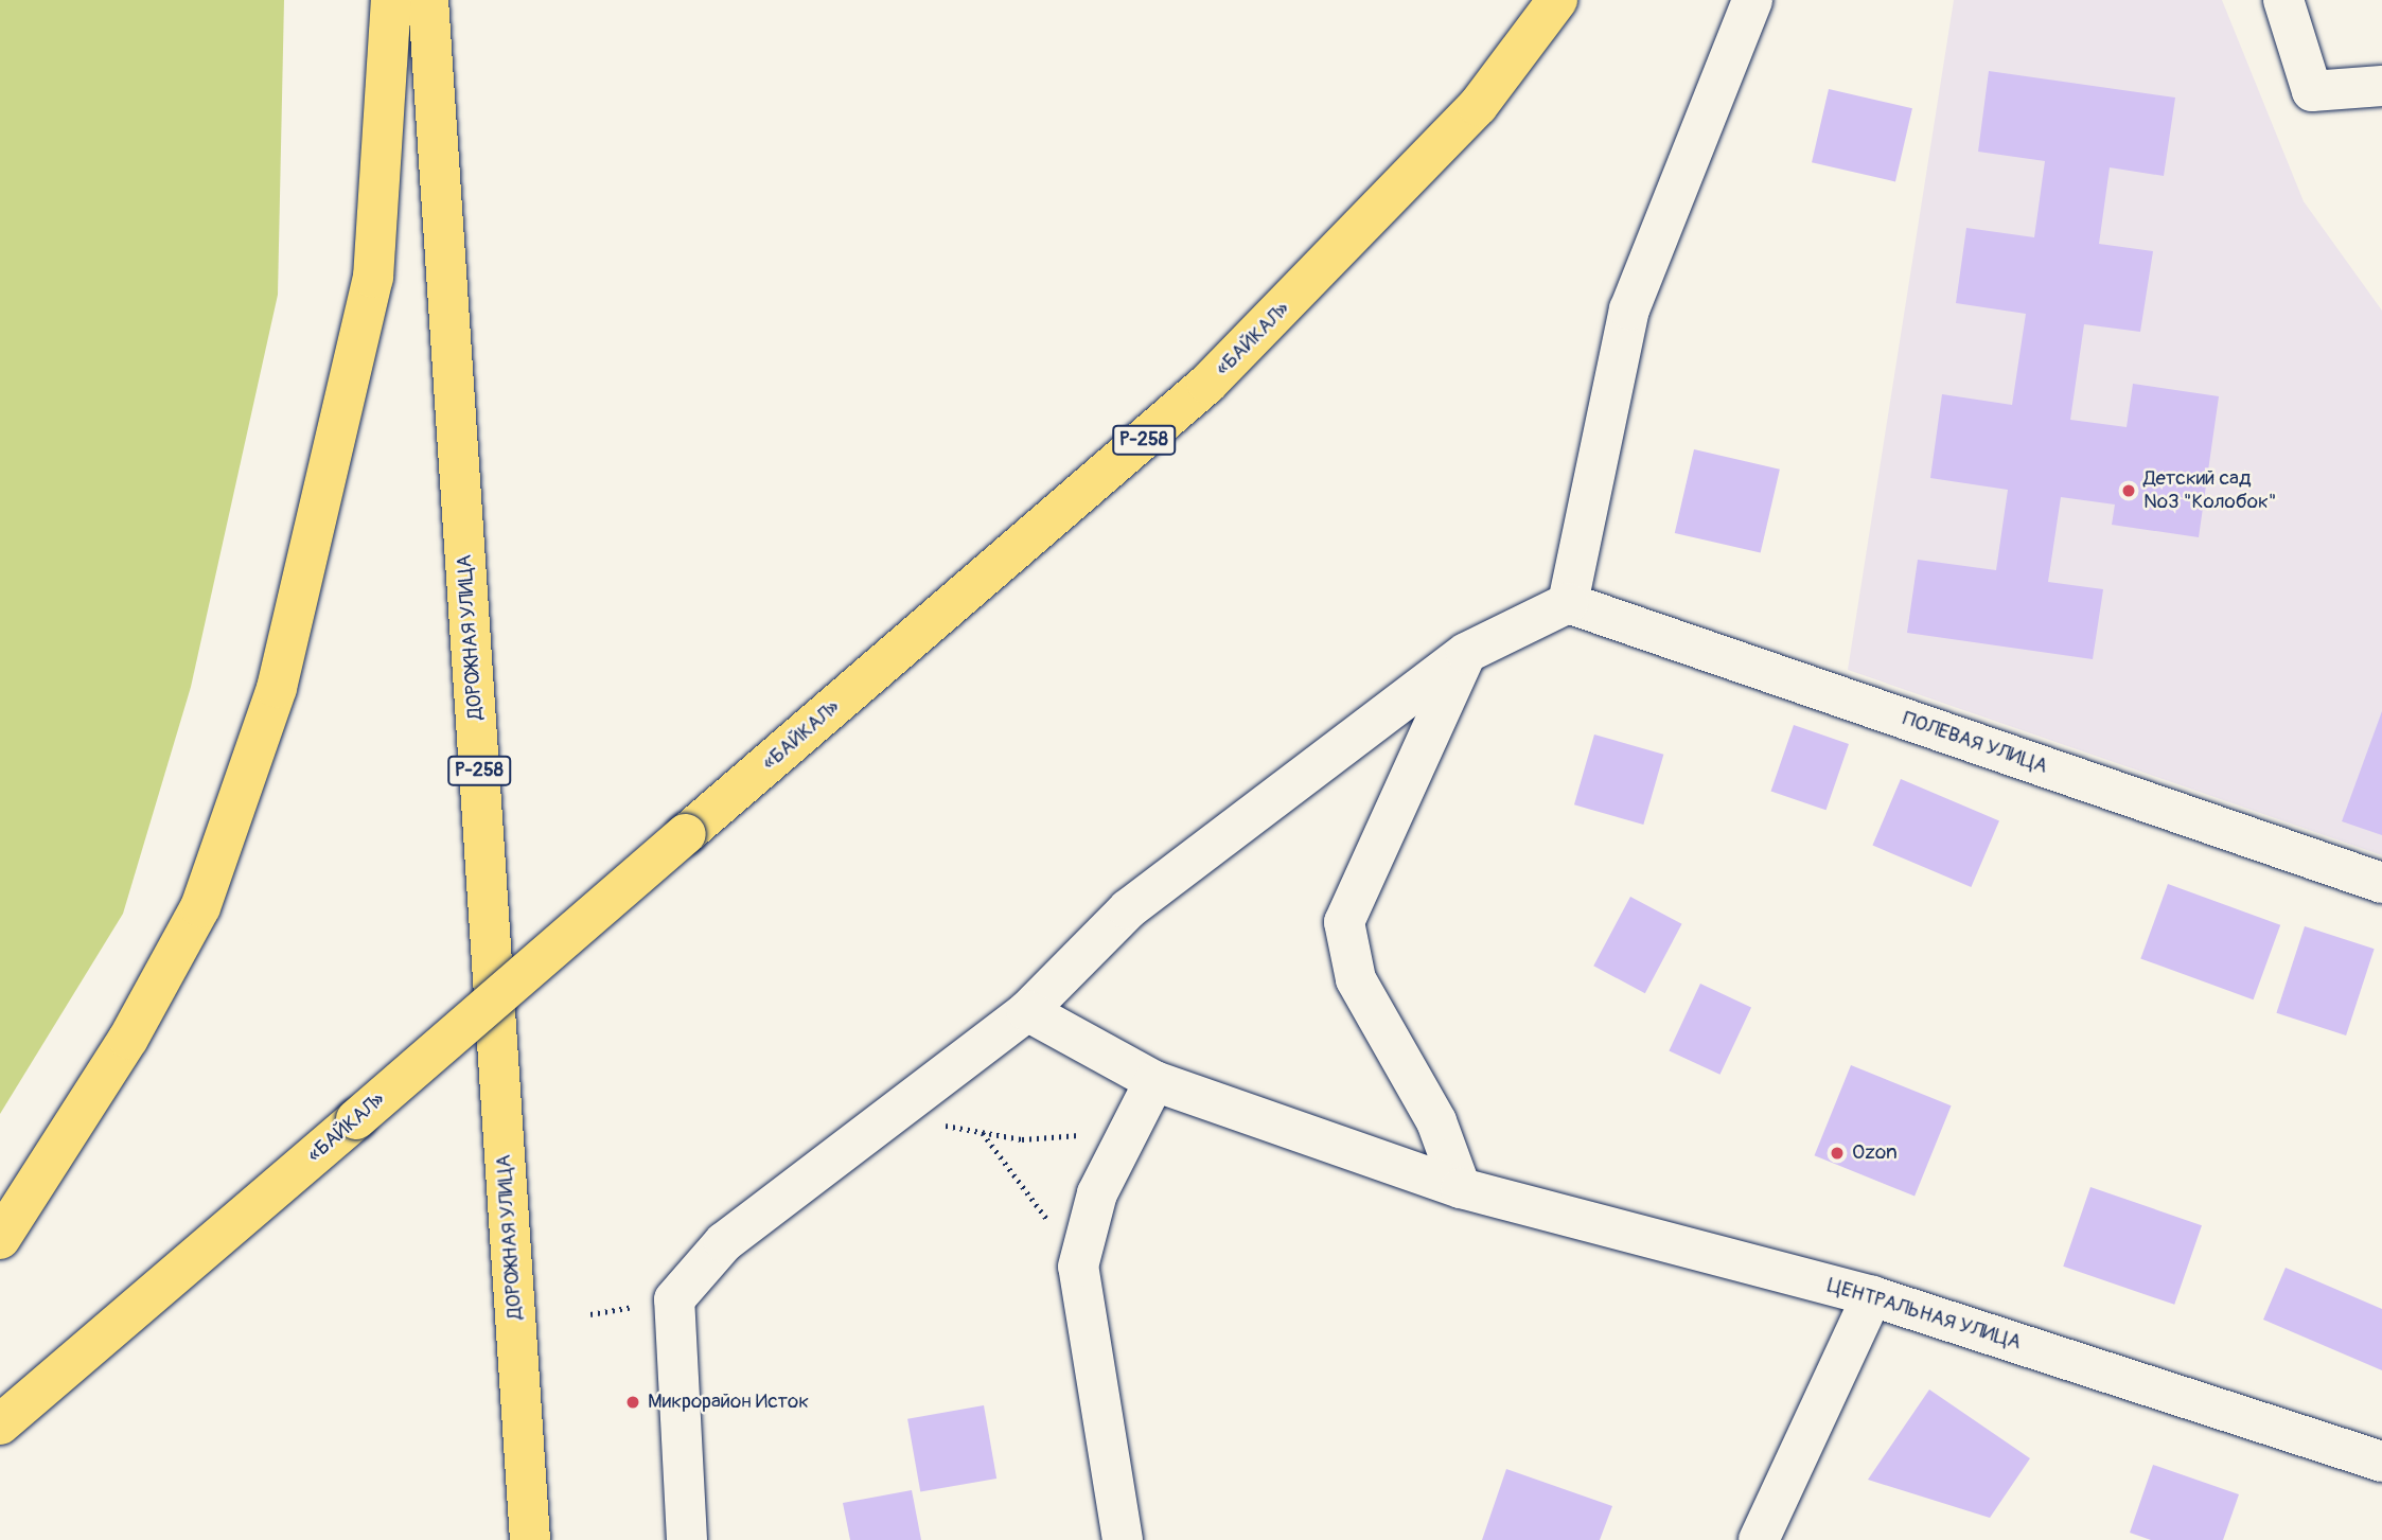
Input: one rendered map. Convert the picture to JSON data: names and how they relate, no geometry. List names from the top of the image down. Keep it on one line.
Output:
{"streets":{"highway":["«БАЙКАЛ»","Р-258","ДОРОЖНАЯ УЛИЦА"],"street":["ПОЛЕВАЯ УЛИЦА","ЦЕНТРАЛЬНАЯ УЛИЦА"]},"places":["Детский сад №3 \"Колобок\"","Ozon","Микрорайон Исток"]}
